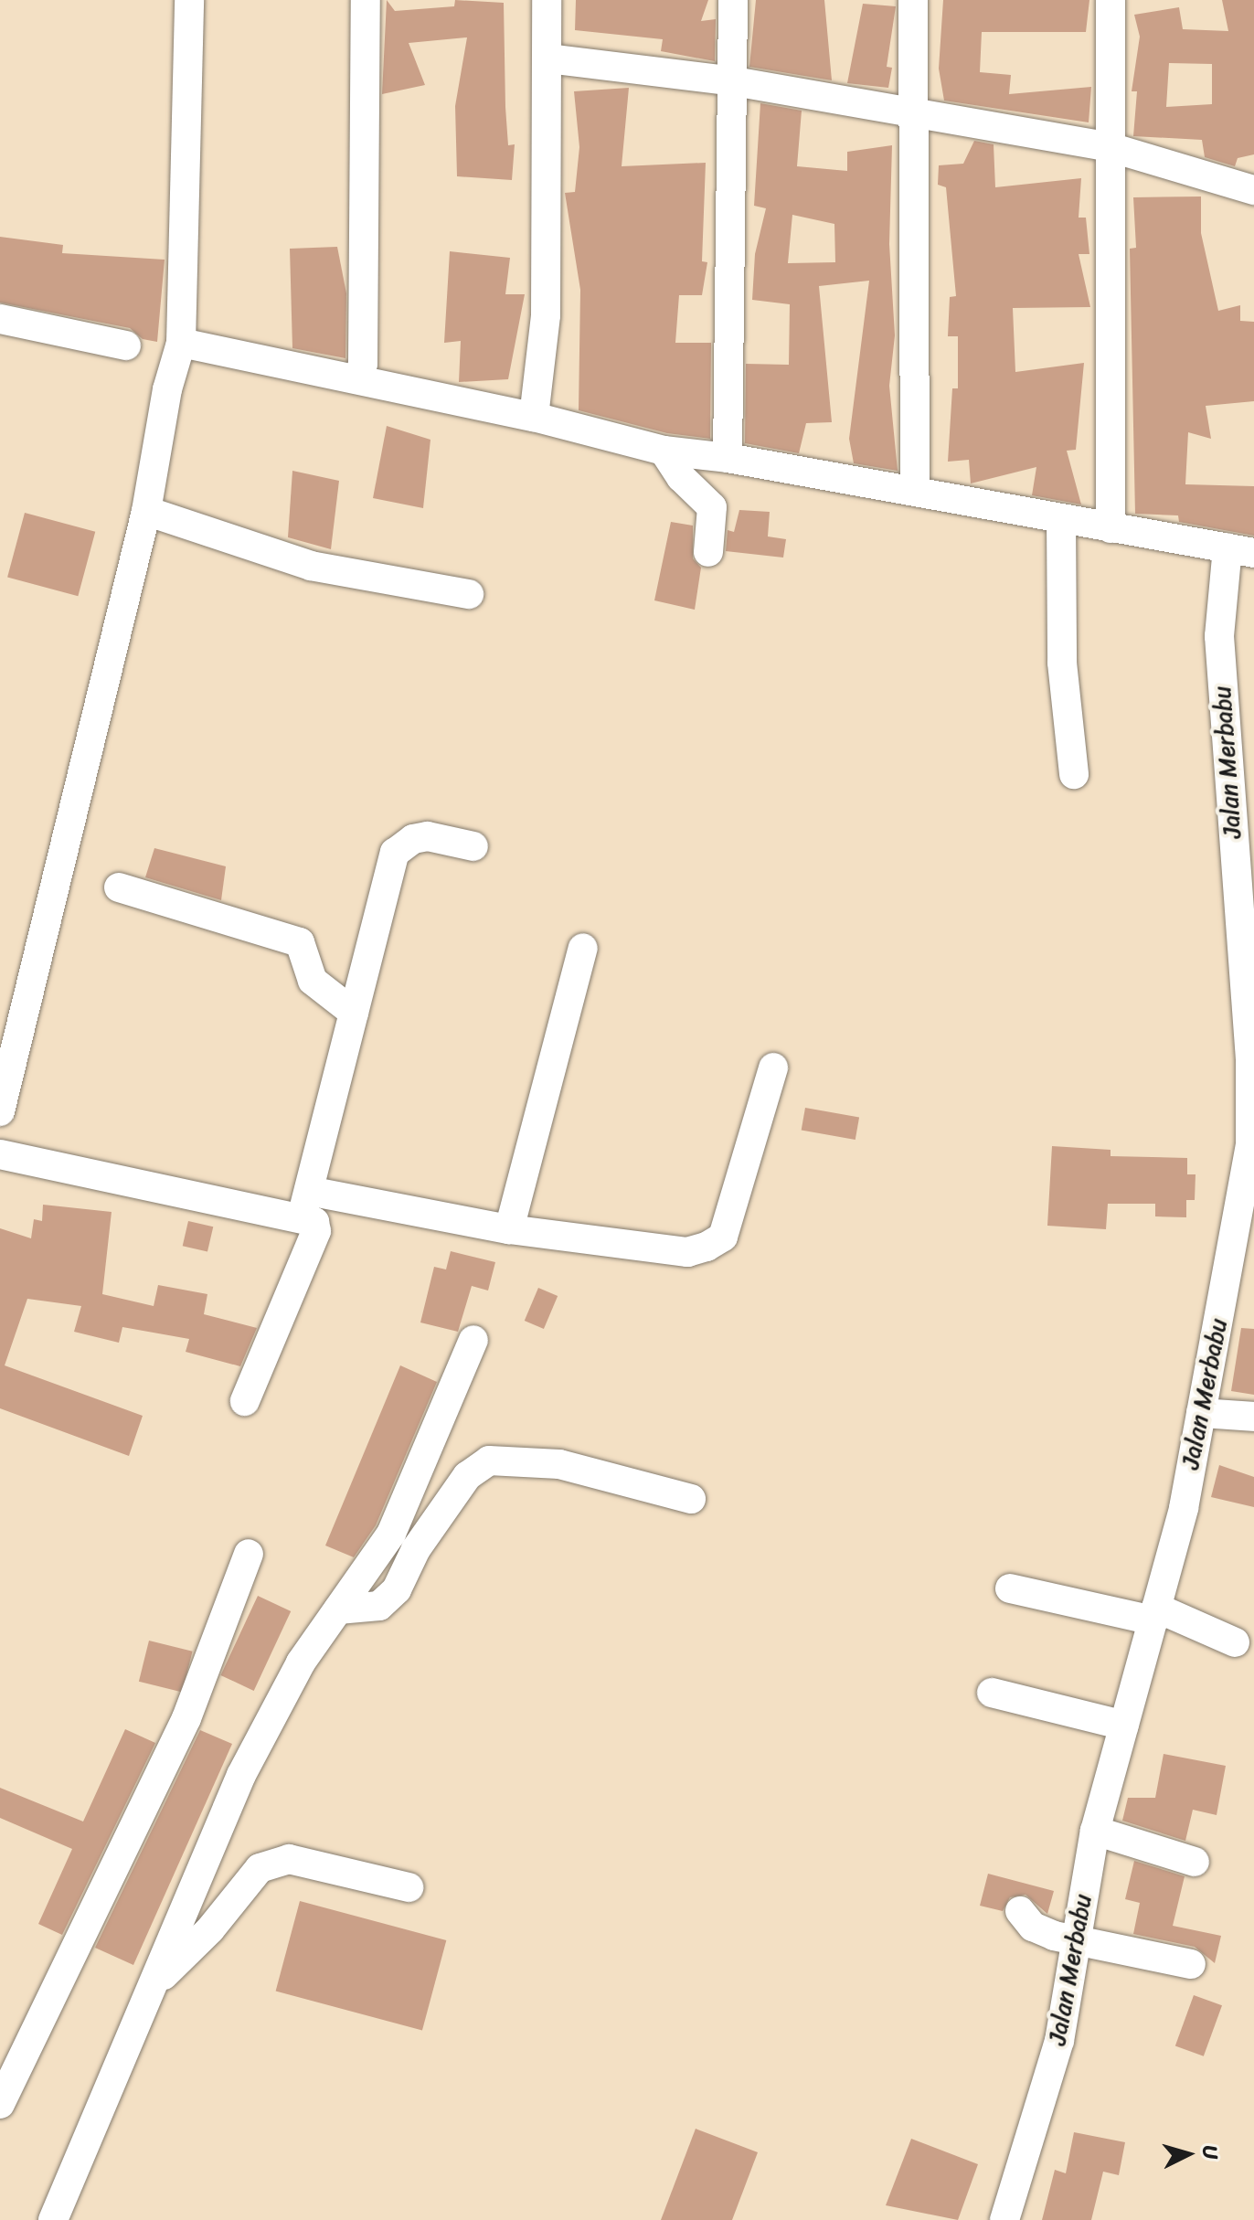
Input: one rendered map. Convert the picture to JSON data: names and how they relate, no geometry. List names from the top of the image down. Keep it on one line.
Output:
{"streets":{"street":["Jalan Merbabu"]},"north":"right"}
